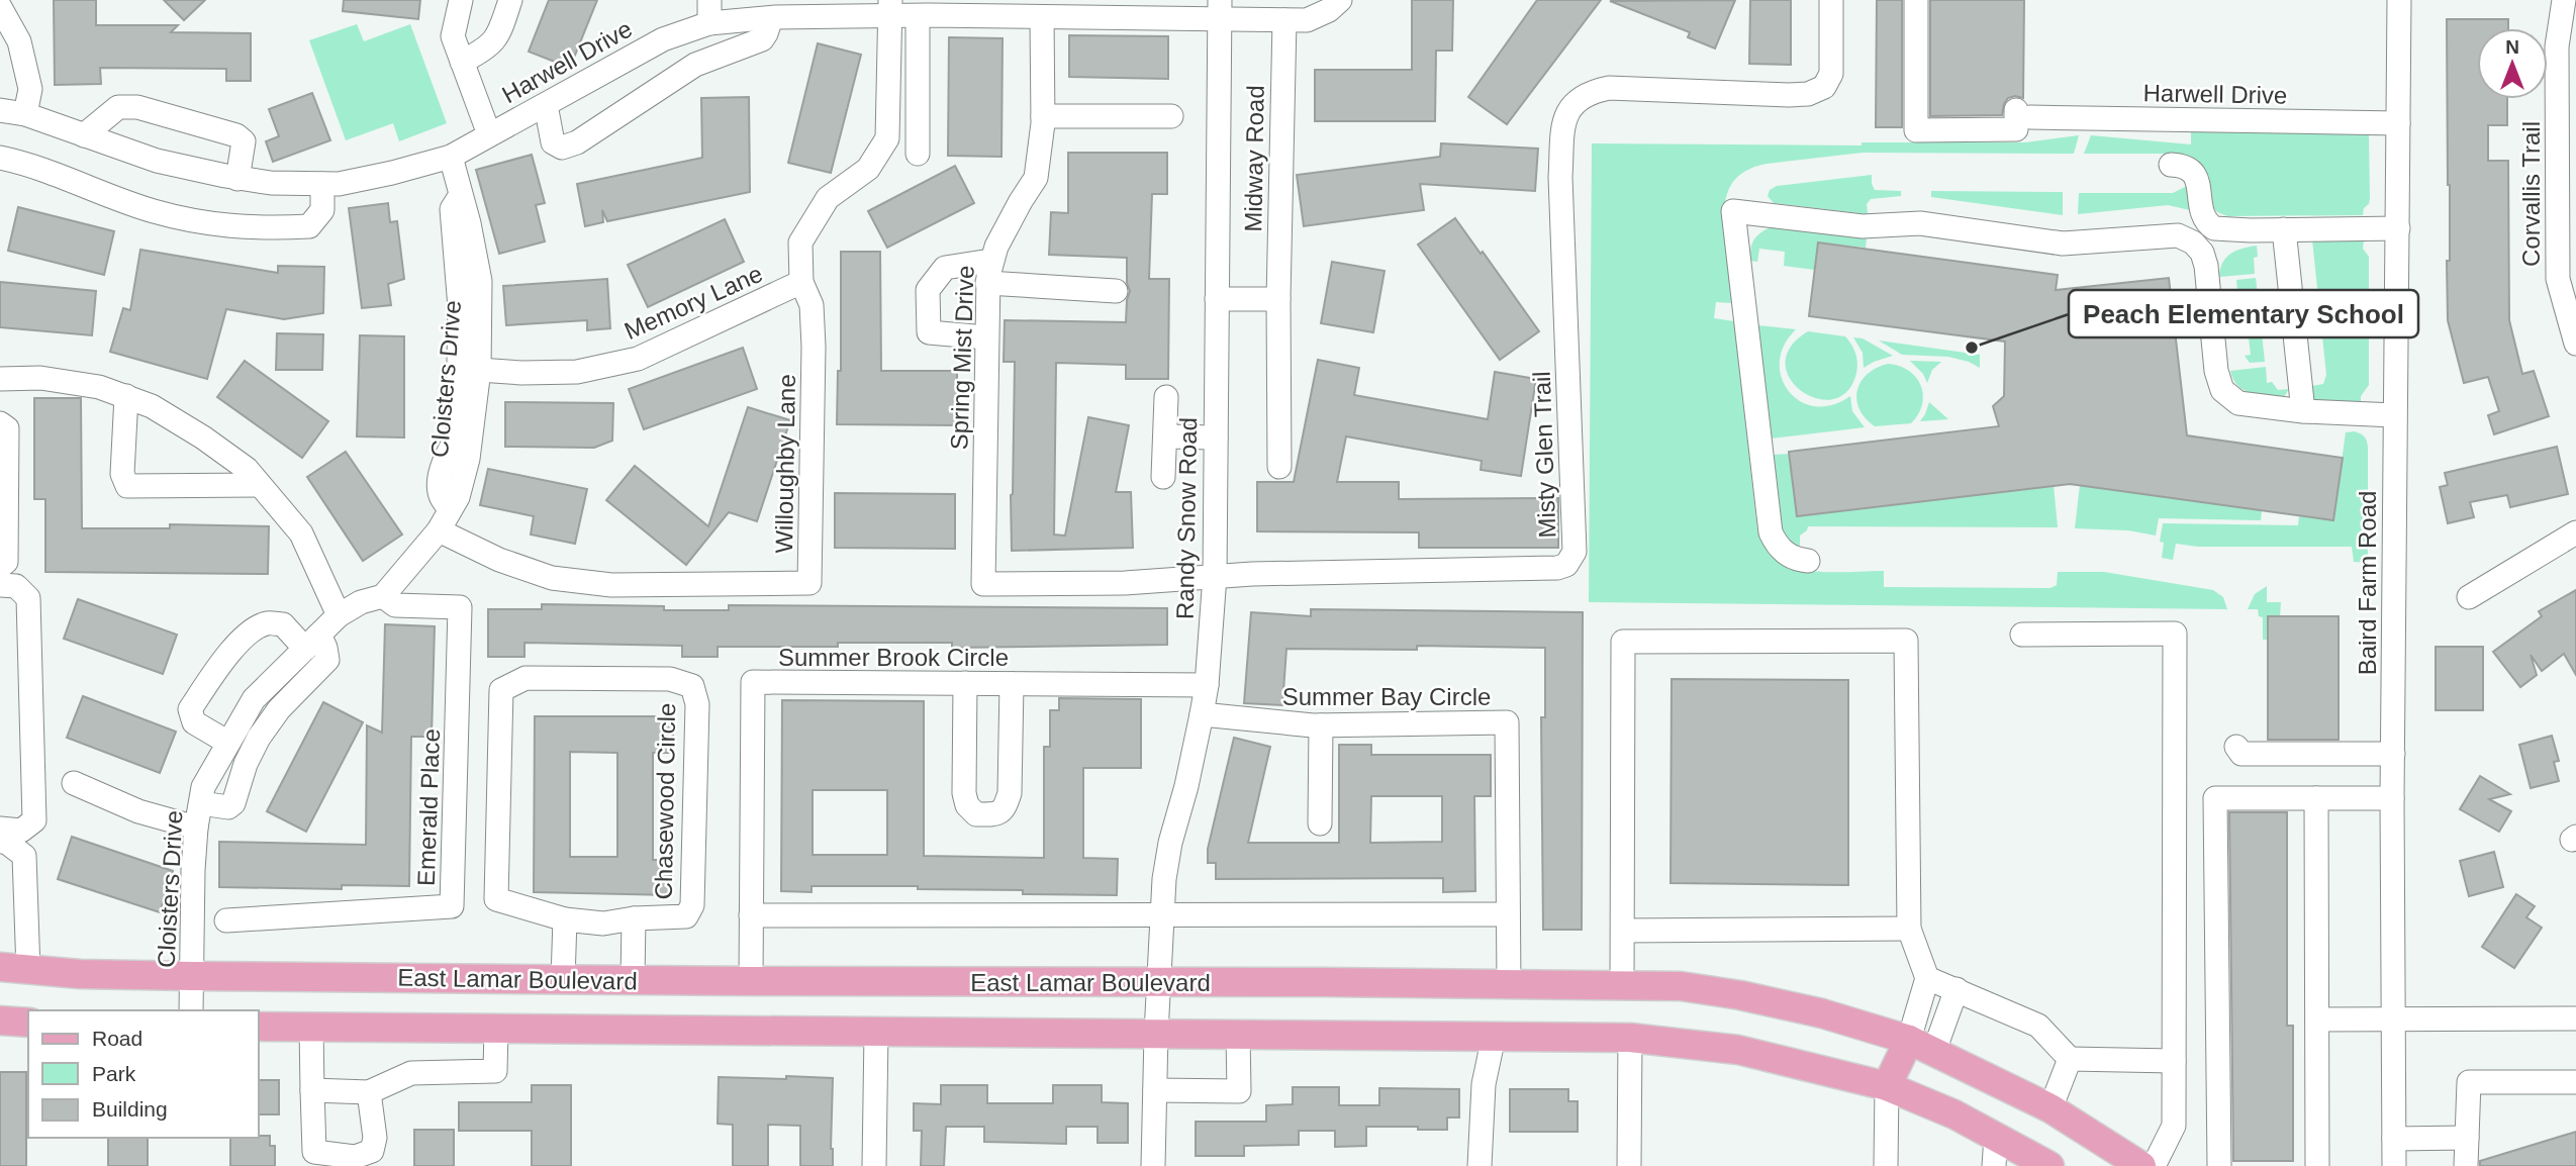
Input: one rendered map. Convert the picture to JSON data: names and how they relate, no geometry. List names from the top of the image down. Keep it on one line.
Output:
{"streets":{"main road":["East Lamar Boulevard"],"street":["Harwell Drive","Midway Road","Corvallis Trail","Memory Lane","Spring Mist Drive","Cloisters Drive","Misty Glen Trail","Willoughby Lane","Randy Snow Road","Baird Farm Road","Summer Brook Circle","Summer Bay Circle","Chasewood Circle","Emerald Place"]},"crossings":[["Harwell Drive","Midway Road"],["Harwell Drive","Spring Mist Drive"],["Harwell Drive","Cloisters Drive"],["Harwell Drive","Willoughby Lane"],["Harwell Drive","Randy Snow Road"],["Harwell Drive","Baird Farm Road"],["Memory Lane","Cloisters Drive"],["Memory Lane","Willoughby Lane"],["Spring Mist Drive","Misty Glen Trail"],["Cloisters Drive","Willoughby Lane"],["Cloisters Drive","Emerald Place"],["Cloisters Drive","East Lamar Boulevard"],["Misty Glen Trail","Randy Snow Road"],["Randy Snow Road","Summer Brook Circle"],["Randy Snow Road","Summer Bay Circle"],["Randy Snow Road","East Lamar Boulevard"],["Summer Brook Circle","East Lamar Boulevard"],["Summer Bay Circle","East Lamar Boulevard"],["Chasewood Circle","East Lamar Boulevard"]],"places":["Peach Elementary School"],"legend":["Road","Park","Building"],"north":"top"}
